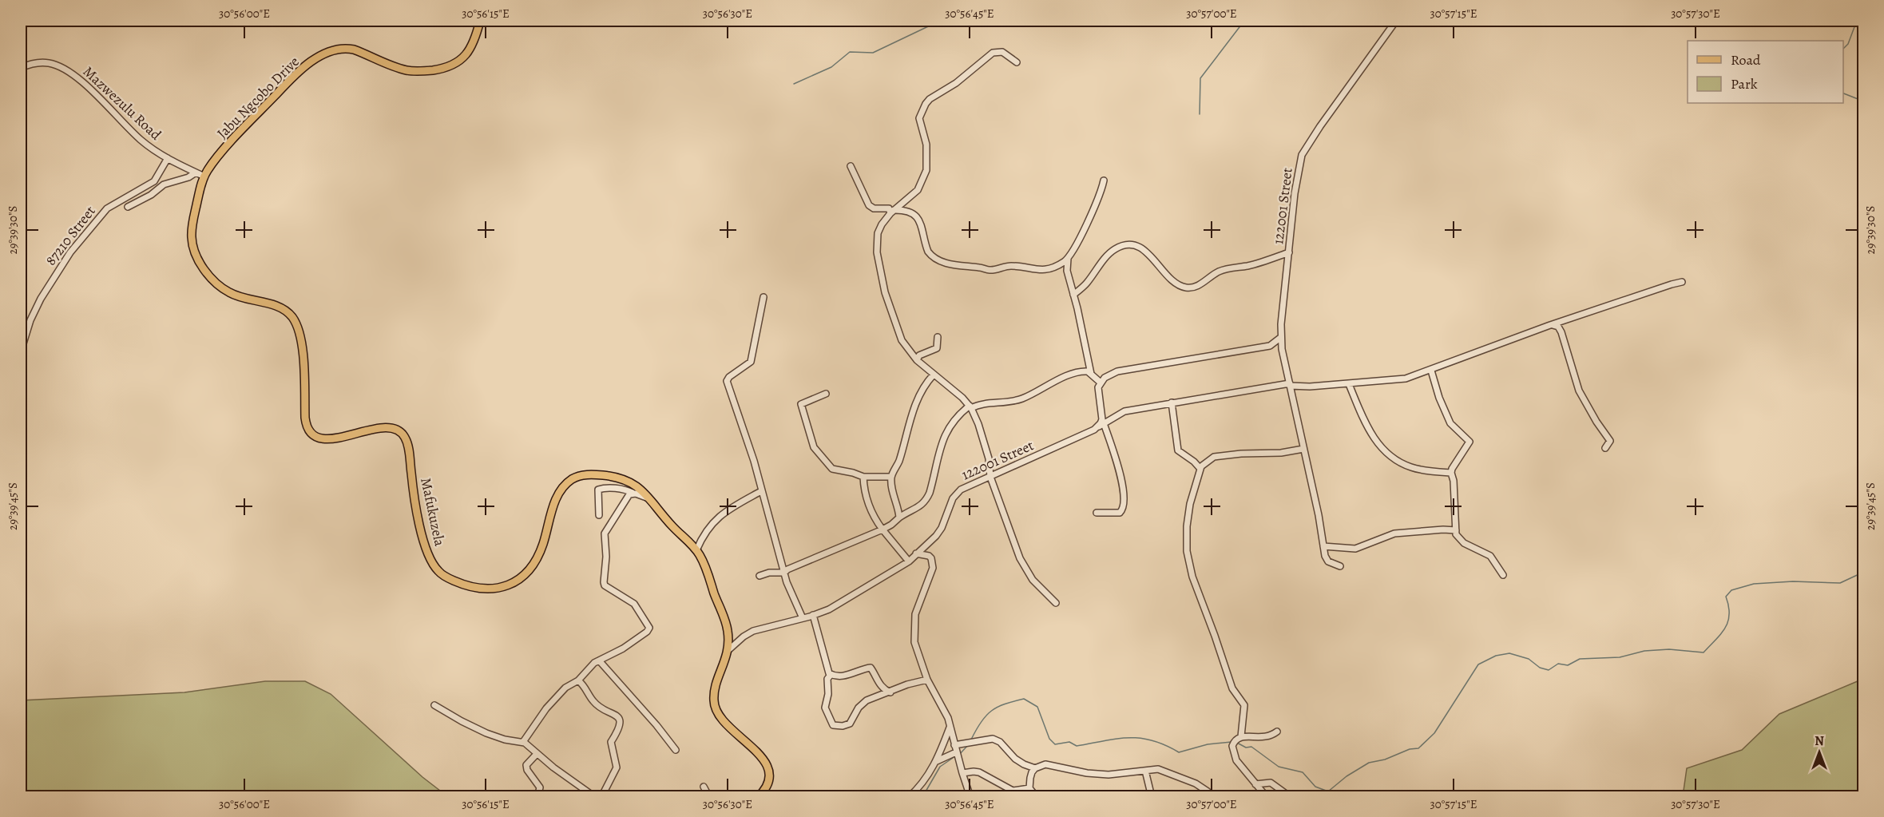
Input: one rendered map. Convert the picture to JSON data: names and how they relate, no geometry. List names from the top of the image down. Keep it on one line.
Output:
{"streets":{"main road":["Jabu Ngcobo Drive","Mafukuzela"],"street":["Mazwezulu Road","122001 Street","87210 Street"]},"crossings":[["Jabu Ngcobo Drive","Mazwezulu Road"],["Jabu Ngcobo Drive","Mafukuzela"],["Mazwezulu Road","87210 Street"],["Mazwezulu Road","Mafukuzela"],["122001 Street","Mafukuzela"]],"legend":["Road","Park"],"north":"top","coordinates":["30°56'00\"E","30°56'15\"E","30°56'30\"E","30°56'45\"E","30°57'00\"E","30°57'15\"E","30°57'30\"E","29°39'30\"S","29°39'45\"S"]}
